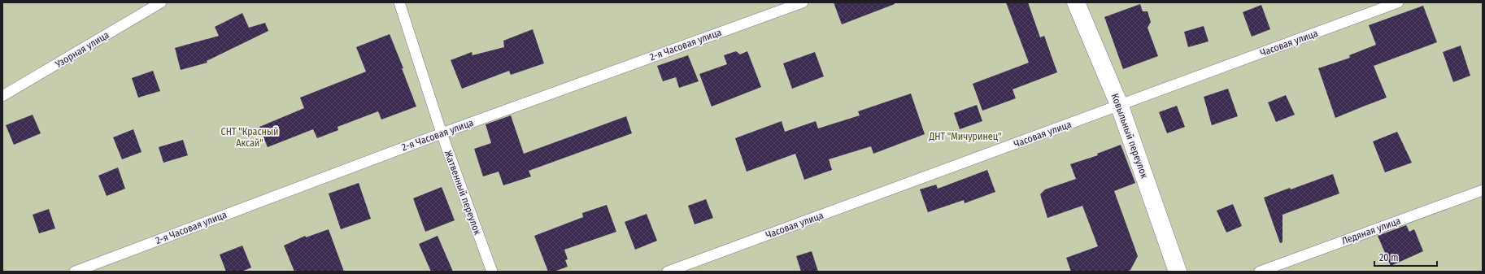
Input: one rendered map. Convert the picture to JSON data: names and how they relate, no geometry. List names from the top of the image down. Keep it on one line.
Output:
{"streets":{"street":["Ковыльный переулок"],"lane":["Часовая улица","2-я Часовая улица","Узорная улица","Жатвенный переулок","Ледяная улица"]},"crossings":[["Часовая улица","Ковыльный переулок"],["2-я Часовая улица","Жатвенный переулок"]],"parks":["СНТ \"Красный Аксай\"","ДНТ \"Мичуринец\""],"scale_bar":"20 m"}
